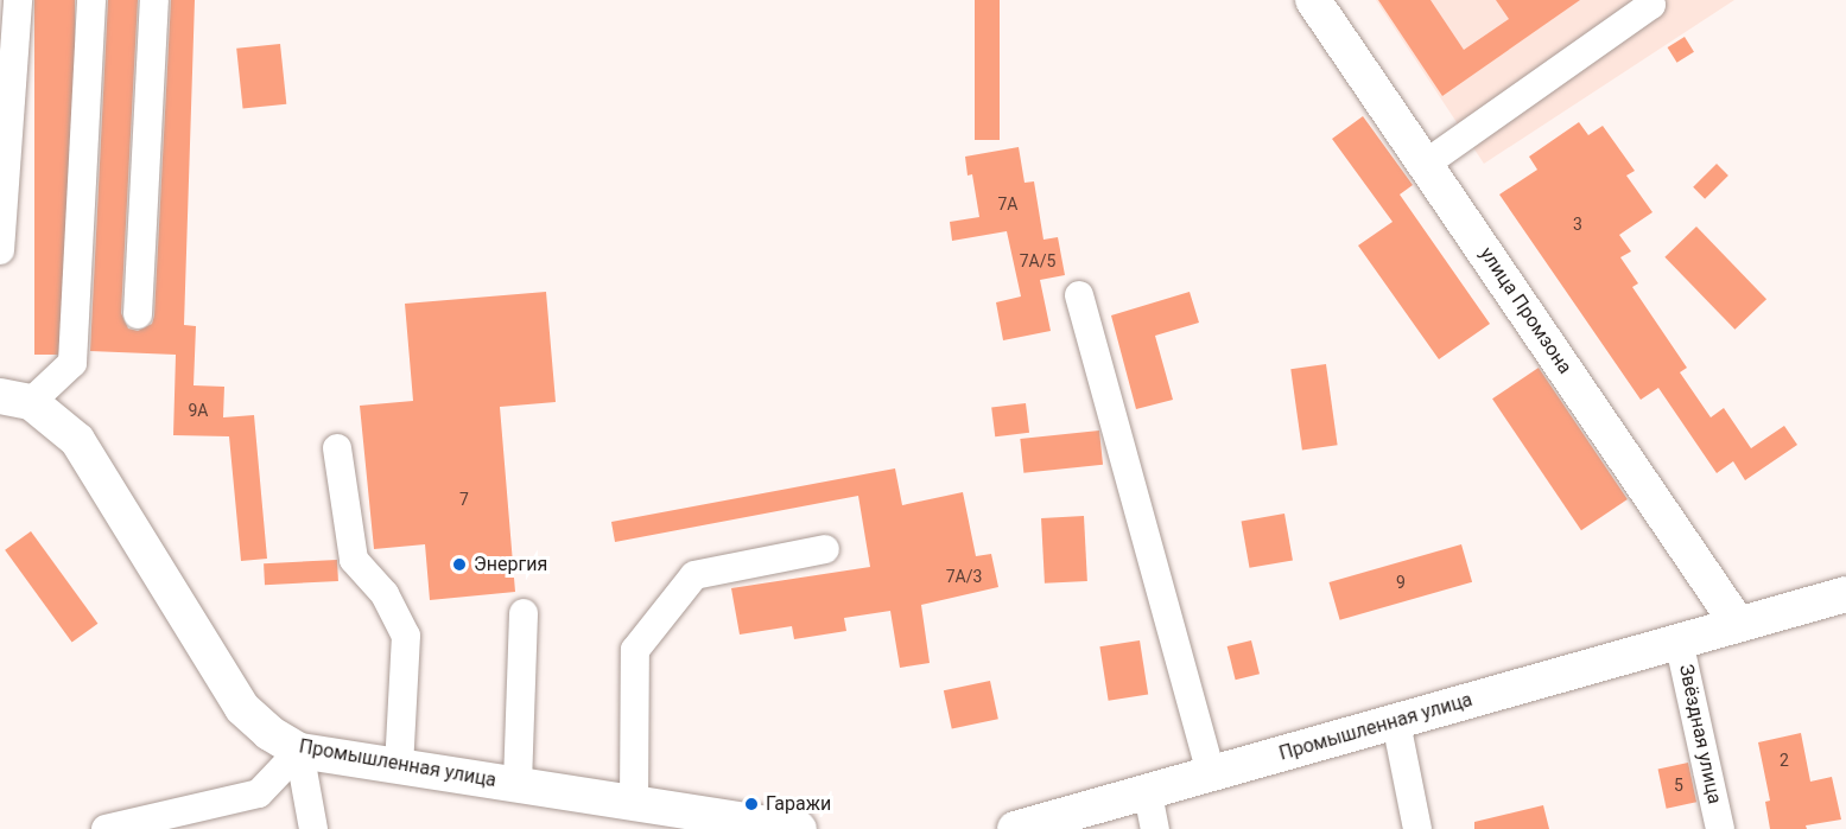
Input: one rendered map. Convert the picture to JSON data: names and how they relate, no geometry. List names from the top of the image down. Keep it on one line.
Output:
{"streets":{"main road":["улица Промзона","Промышленная улица"],"street":["Звёздная улица"]},"crossings":[["улица Промзона","Промышленная улица"],["Промышленная улица","Звёздная улица"]],"places":["Энергия","Гаражи"],"house_numbers":["7А","3","7А/5","9А","7","7А/3","9","2","5"]}
